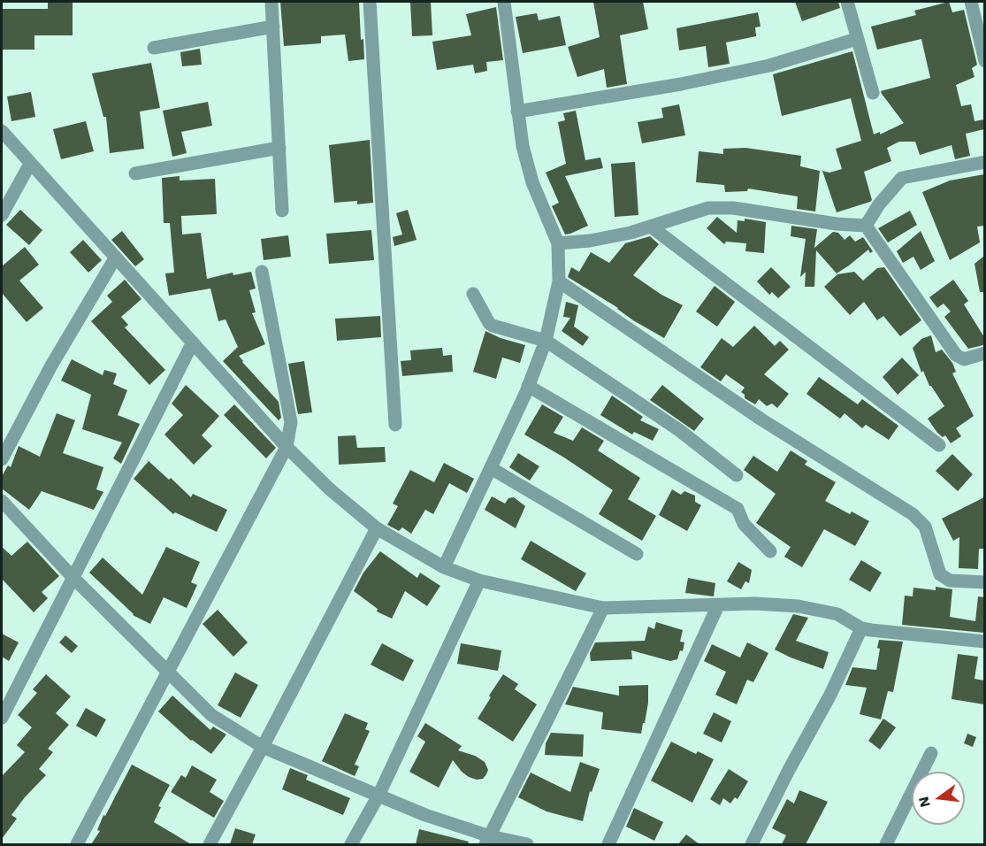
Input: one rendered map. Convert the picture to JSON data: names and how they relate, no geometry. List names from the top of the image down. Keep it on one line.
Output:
{"north":"left"}
